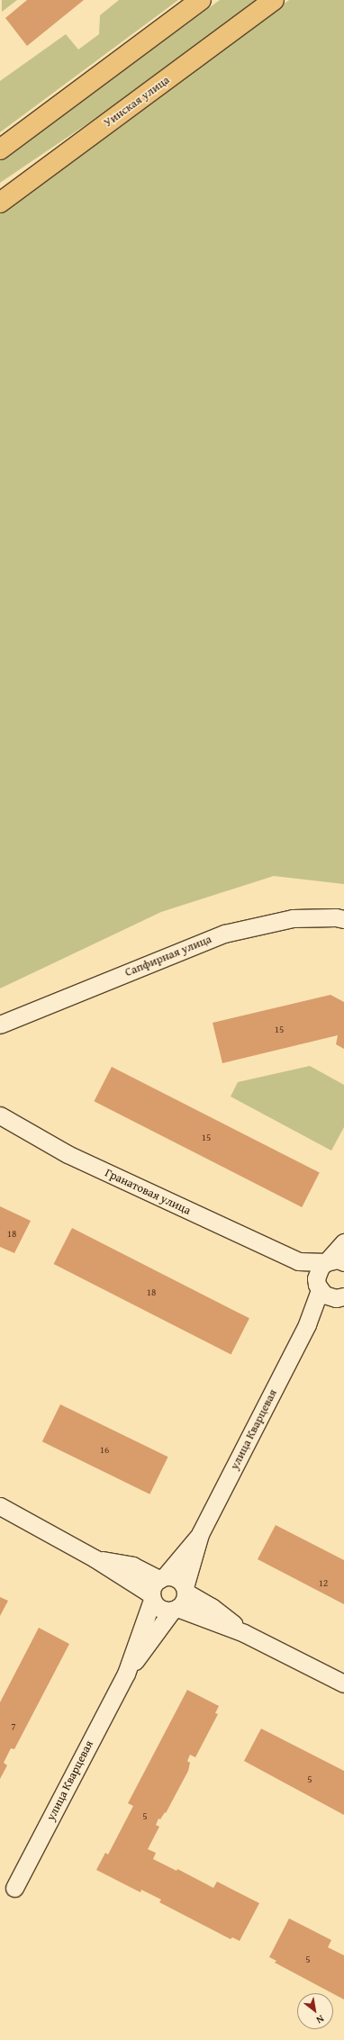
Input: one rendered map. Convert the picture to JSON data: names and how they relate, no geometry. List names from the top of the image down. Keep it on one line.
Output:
{"streets":{"main road":["Уинская улица"],"street":["Сапфирная улица","Гранатовая улица","улица Кварцевая"]},"house_numbers":["15","15","18","18","16","12","7","5","5","5"],"north":"bottom right"}
